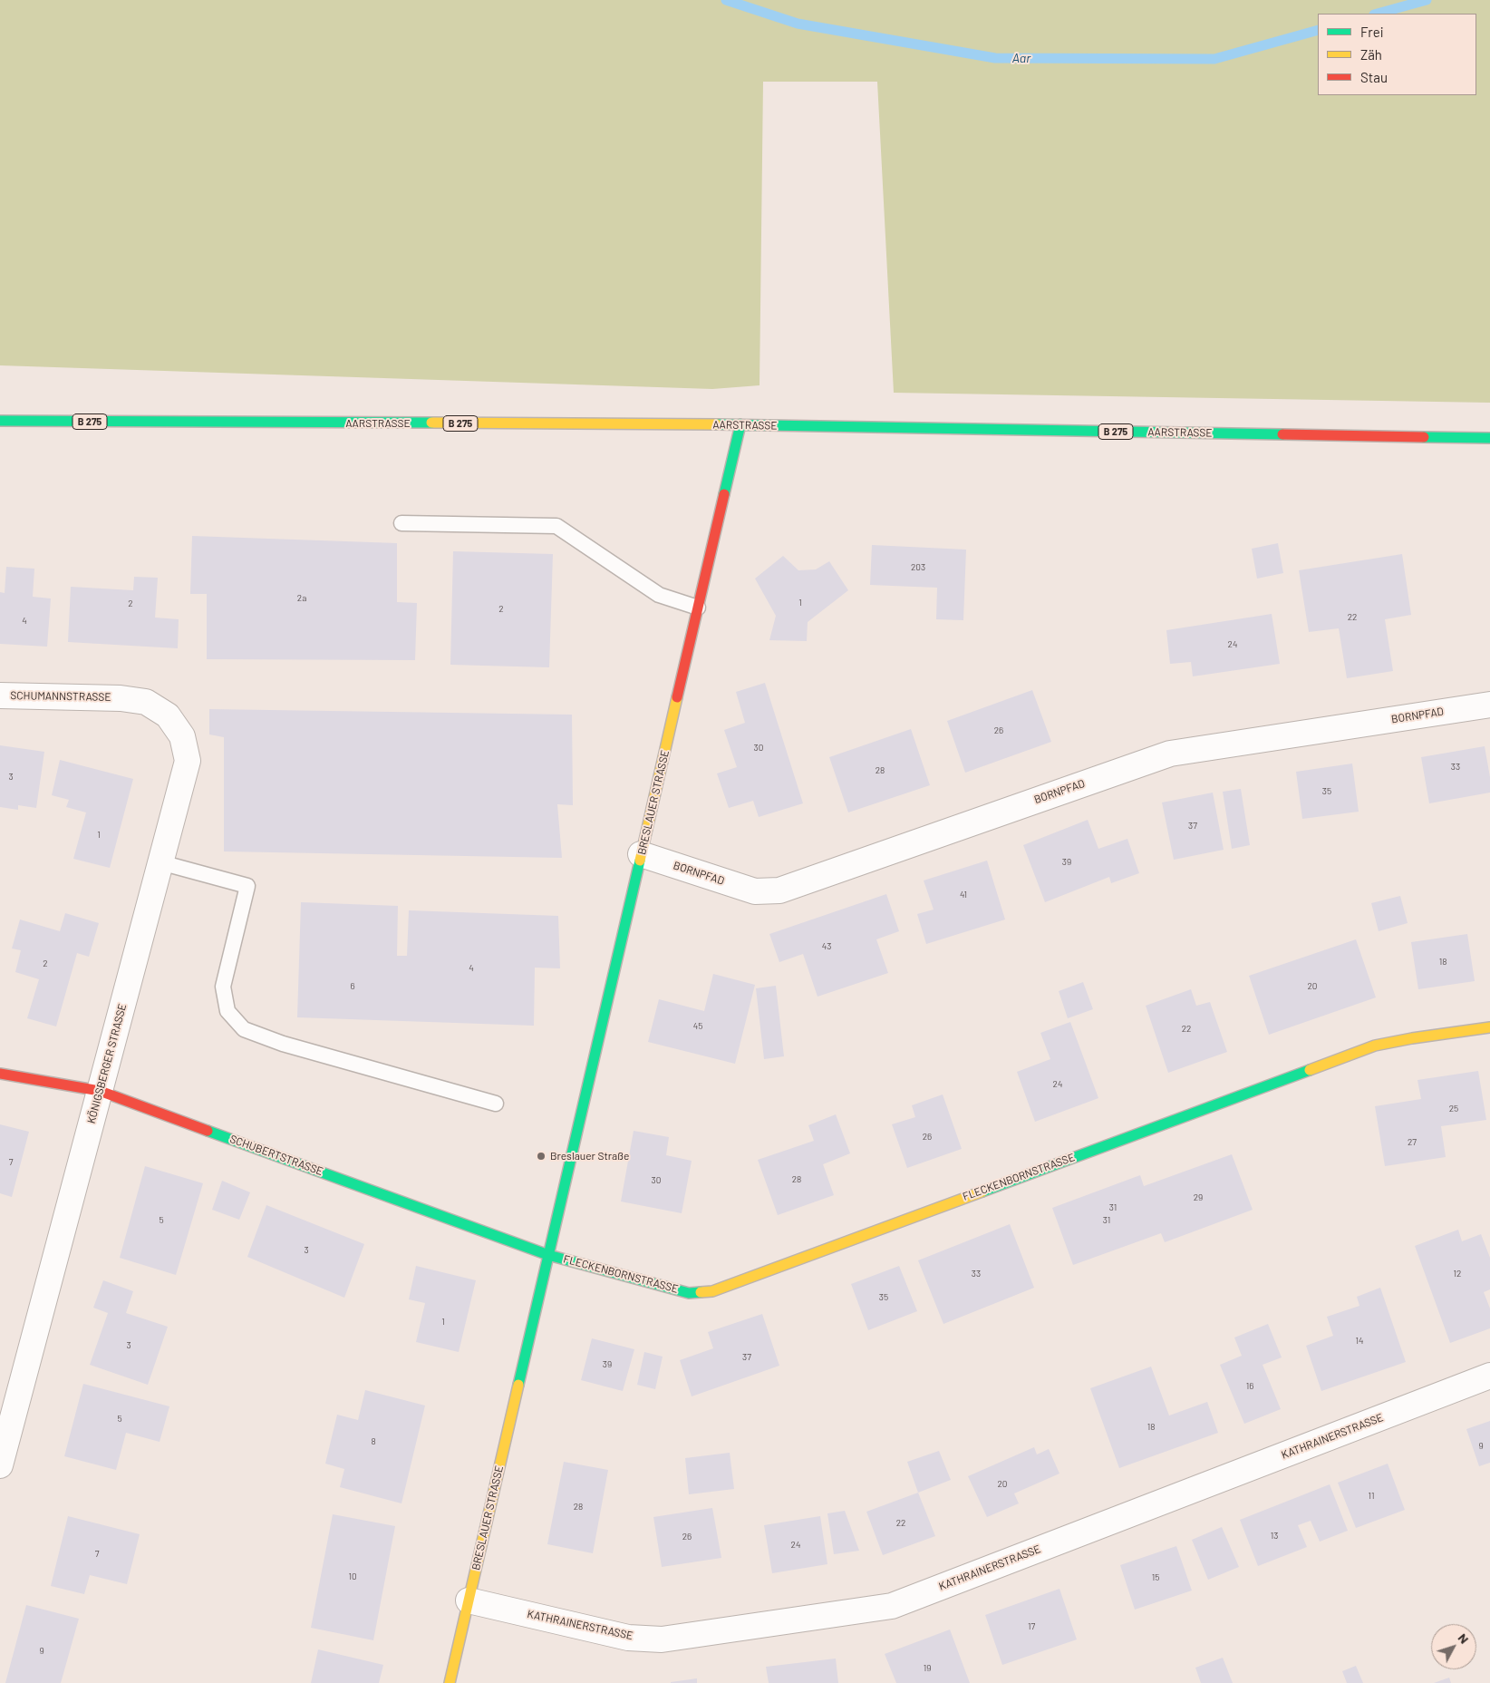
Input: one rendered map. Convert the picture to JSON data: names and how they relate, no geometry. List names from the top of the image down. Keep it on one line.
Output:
{"streets":{"street":["B 275","AARSTRASSE","SCHUMANNSTRASSE","BORNPFAD","BRESLAUER STRASSE","KÖNIGSBERGER STRASSE","SCHUBERTSTRASSE","FLECKENBORNSTRASSE","KATHRAINERSTRASSE"]},"crossings":[["AARSTRASSE","BRESLAUER STRASSE"],["SCHUMANNSTRASSE","KÖNIGSBERGER STRASSE"],["BORNPFAD","BRESLAUER STRASSE"],["BRESLAUER STRASSE","SCHUBERTSTRASSE"],["BRESLAUER STRASSE","FLECKENBORNSTRASSE"],["BRESLAUER STRASSE","KATHRAINERSTRASSE"],["KÖNIGSBERGER STRASSE","SCHUBERTSTRASSE"],["SCHUBERTSTRASSE","FLECKENBORNSTRASSE"]],"water":["Aar"],"places":["Breslauer Straße"],"house_numbers":["203","2a","1","2","2","22","4","24","26","30","33","28","3","35","37","1","39","41","43","18","2","4","6","20","45","22","24","25","26","27","7","28","30","29","31","5","31","3","33","12","35","1","14","3","37","39","16","5","18","8","9","20","11","28","22","13","26","24","7","10","15","17","9","19"],"legend":["Frei","Zäh","Stau"],"north":"top right"}
